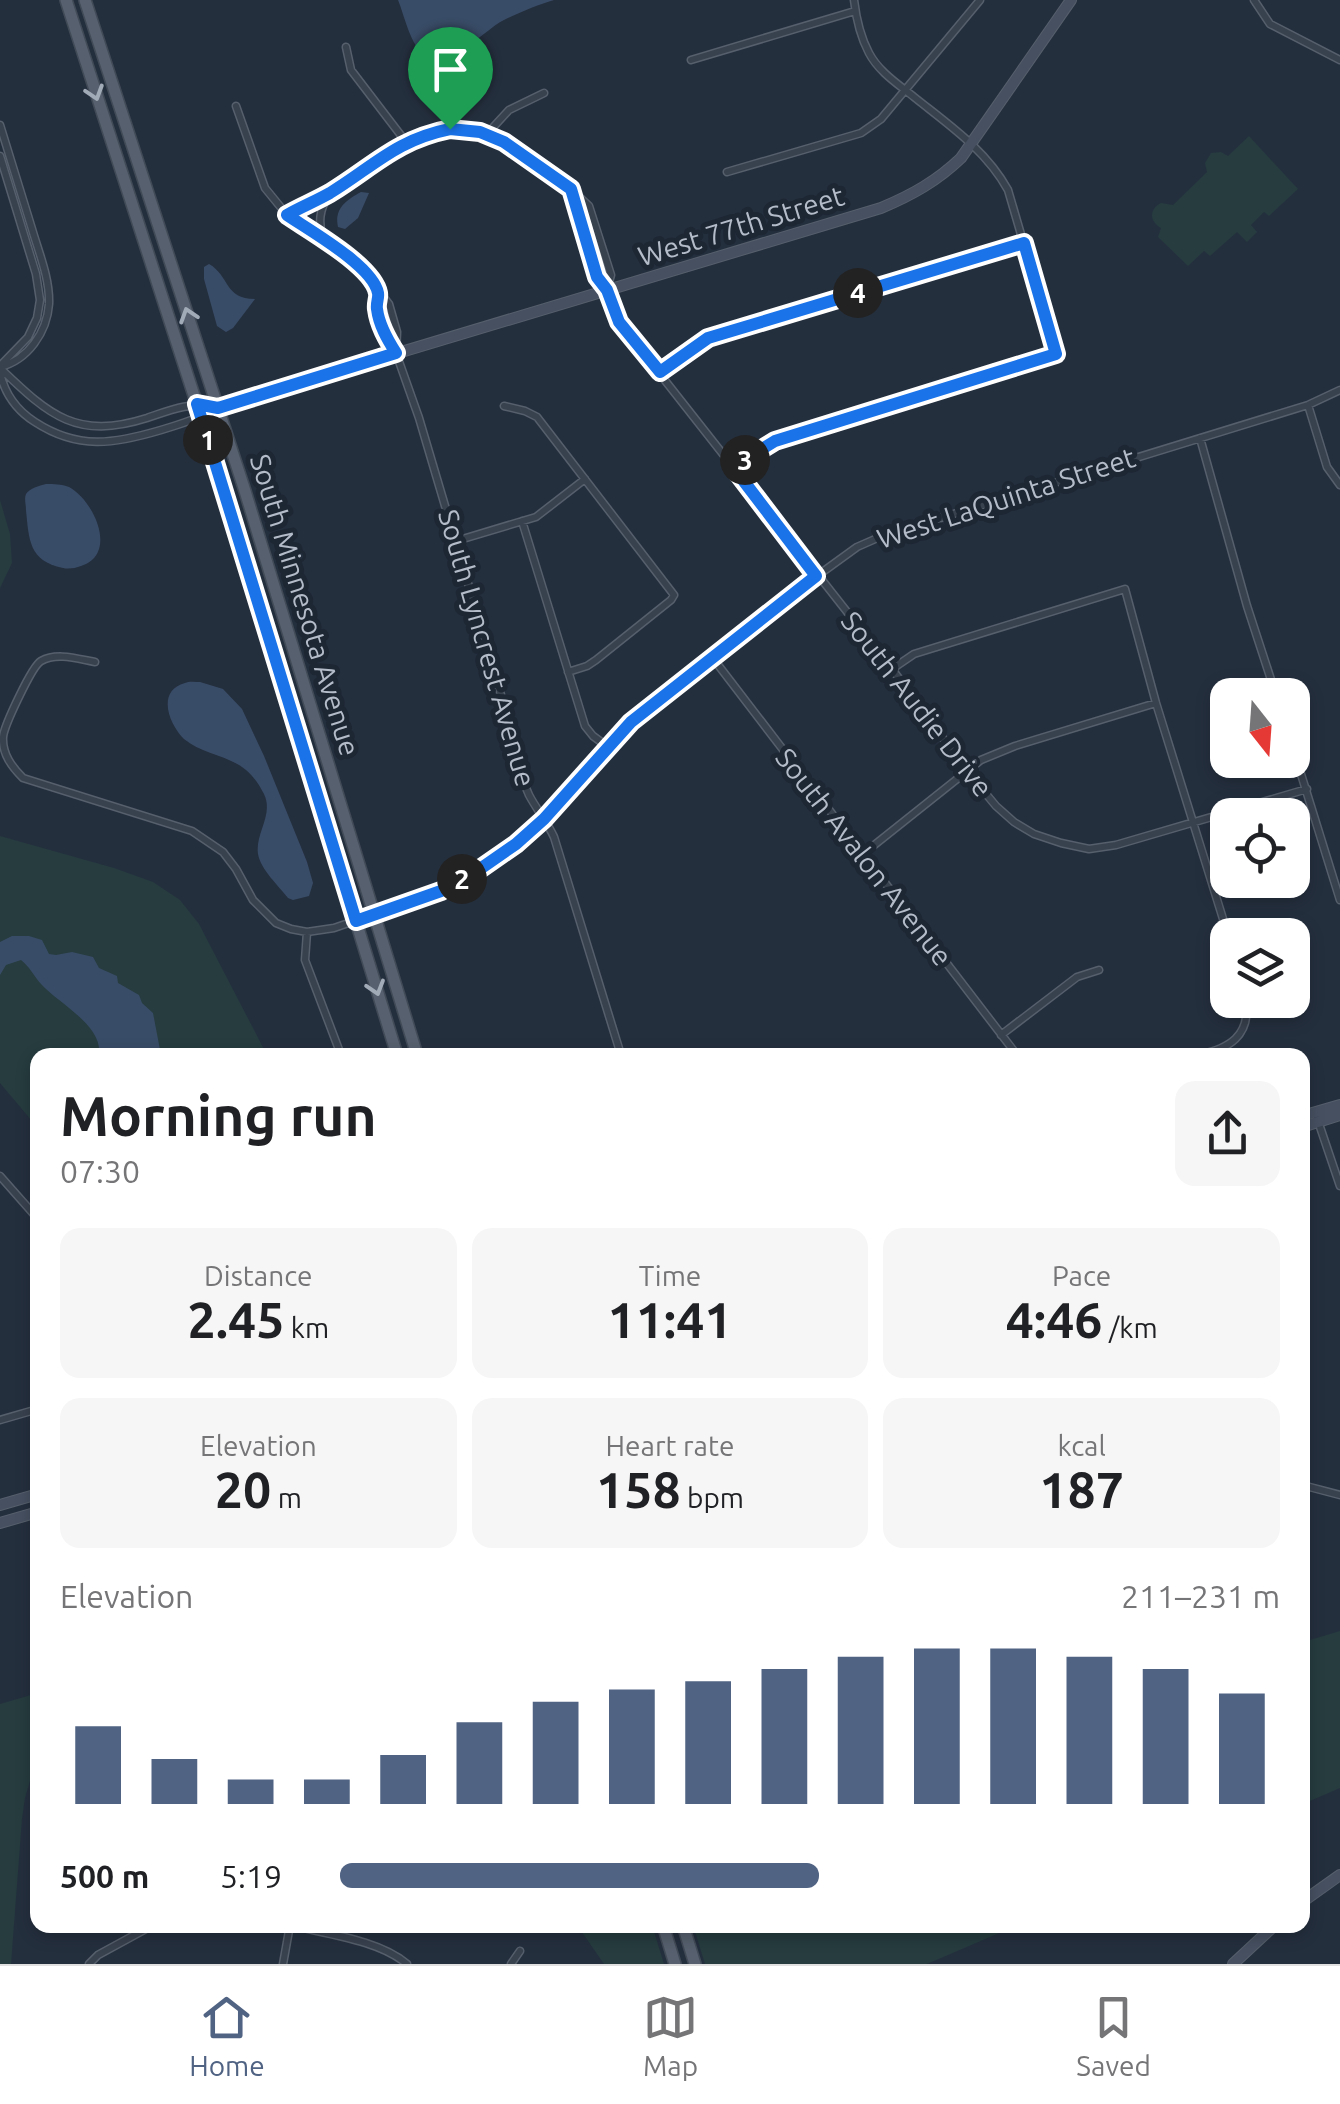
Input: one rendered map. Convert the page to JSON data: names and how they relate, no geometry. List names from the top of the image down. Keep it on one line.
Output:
{"streets":{"main road":["South Minnesota Avenue"],"street":["West 77th Street","West LaQuinta Street","South Lyncrest Avenue","South Audie Drive","South Avalon Avenue"]},"crossings":[["West 77th Street","South Minnesota Avenue"],["West 77th Street","South Lyncrest Avenue"],["West 77th Street","South Audie Drive"],["West LaQuinta Street","South Minnesota Avenue"],["West LaQuinta Street","South Lyncrest Avenue"],["West LaQuinta Street","South Audie Drive"],["West LaQuinta Street","South Avalon Avenue"]],"north":"bottom","page":{"pins":["4","1","3","2"],"heading":["Morning run","07:30"],"stats":[["Distance","2.45 km"],["Time","11:41"],["Pace","4:46 /km"],["Elevation","20 m"],["Heart rate","158 bpm"],["kcal","187"]],"chart":["Elevation","211–231 m"],"list":[{"name":"500 m","note":"5:19"}],"tabs":["Home","Map","Saved"]}}
